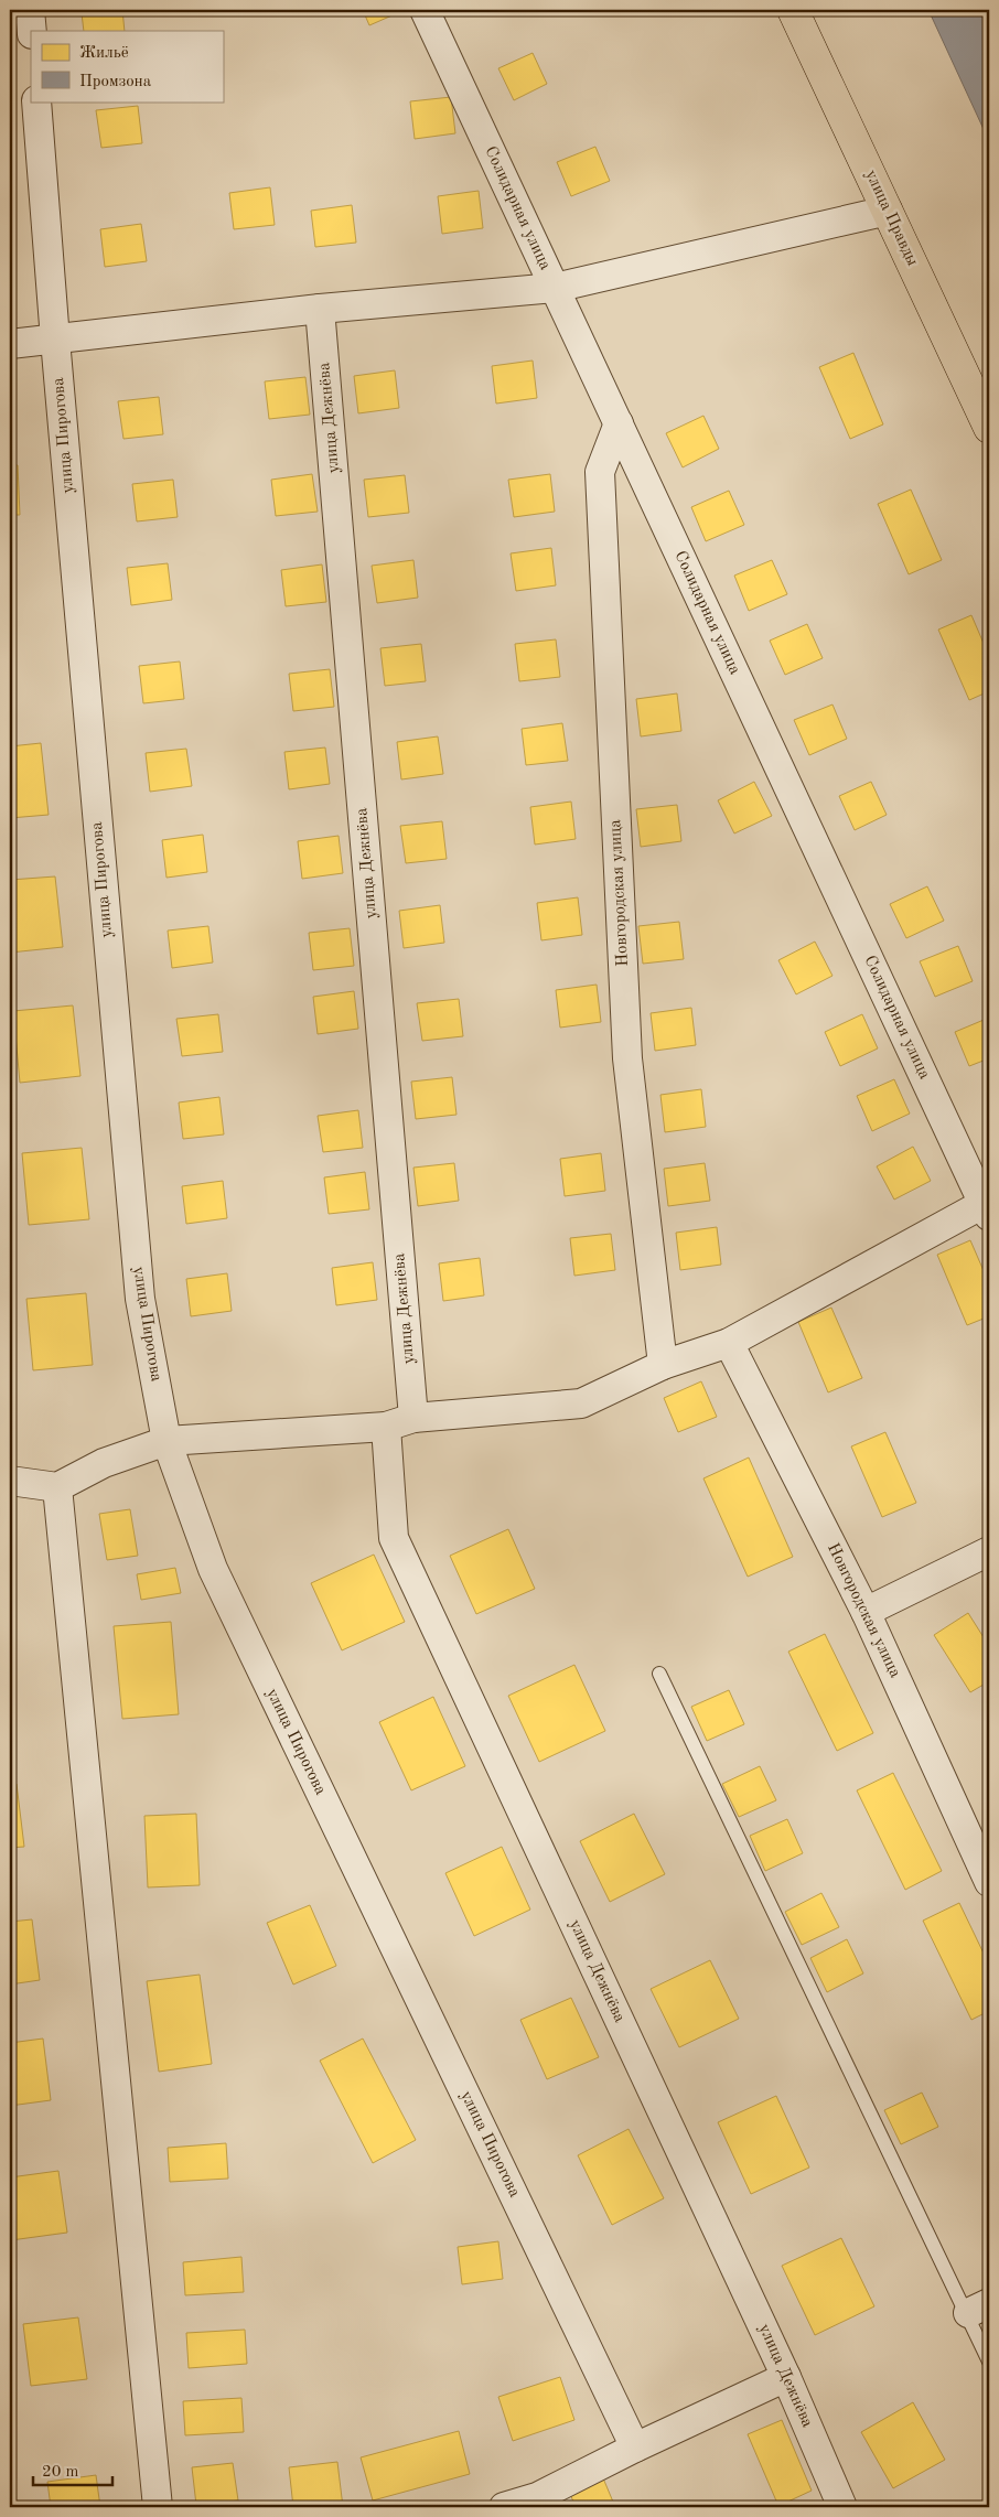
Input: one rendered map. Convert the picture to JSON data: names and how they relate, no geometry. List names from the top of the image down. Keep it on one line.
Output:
{"streets":{"main road":["улица Правды"],"street":["Солидарная улица","улица Дежнёва","улица Пирогова","Новгородская улица"]},"crossings":[["Солидарная улица","Новгородская улица"]],"legend":["Жильё","Промзона"],"scale_bar":"20 m"}
